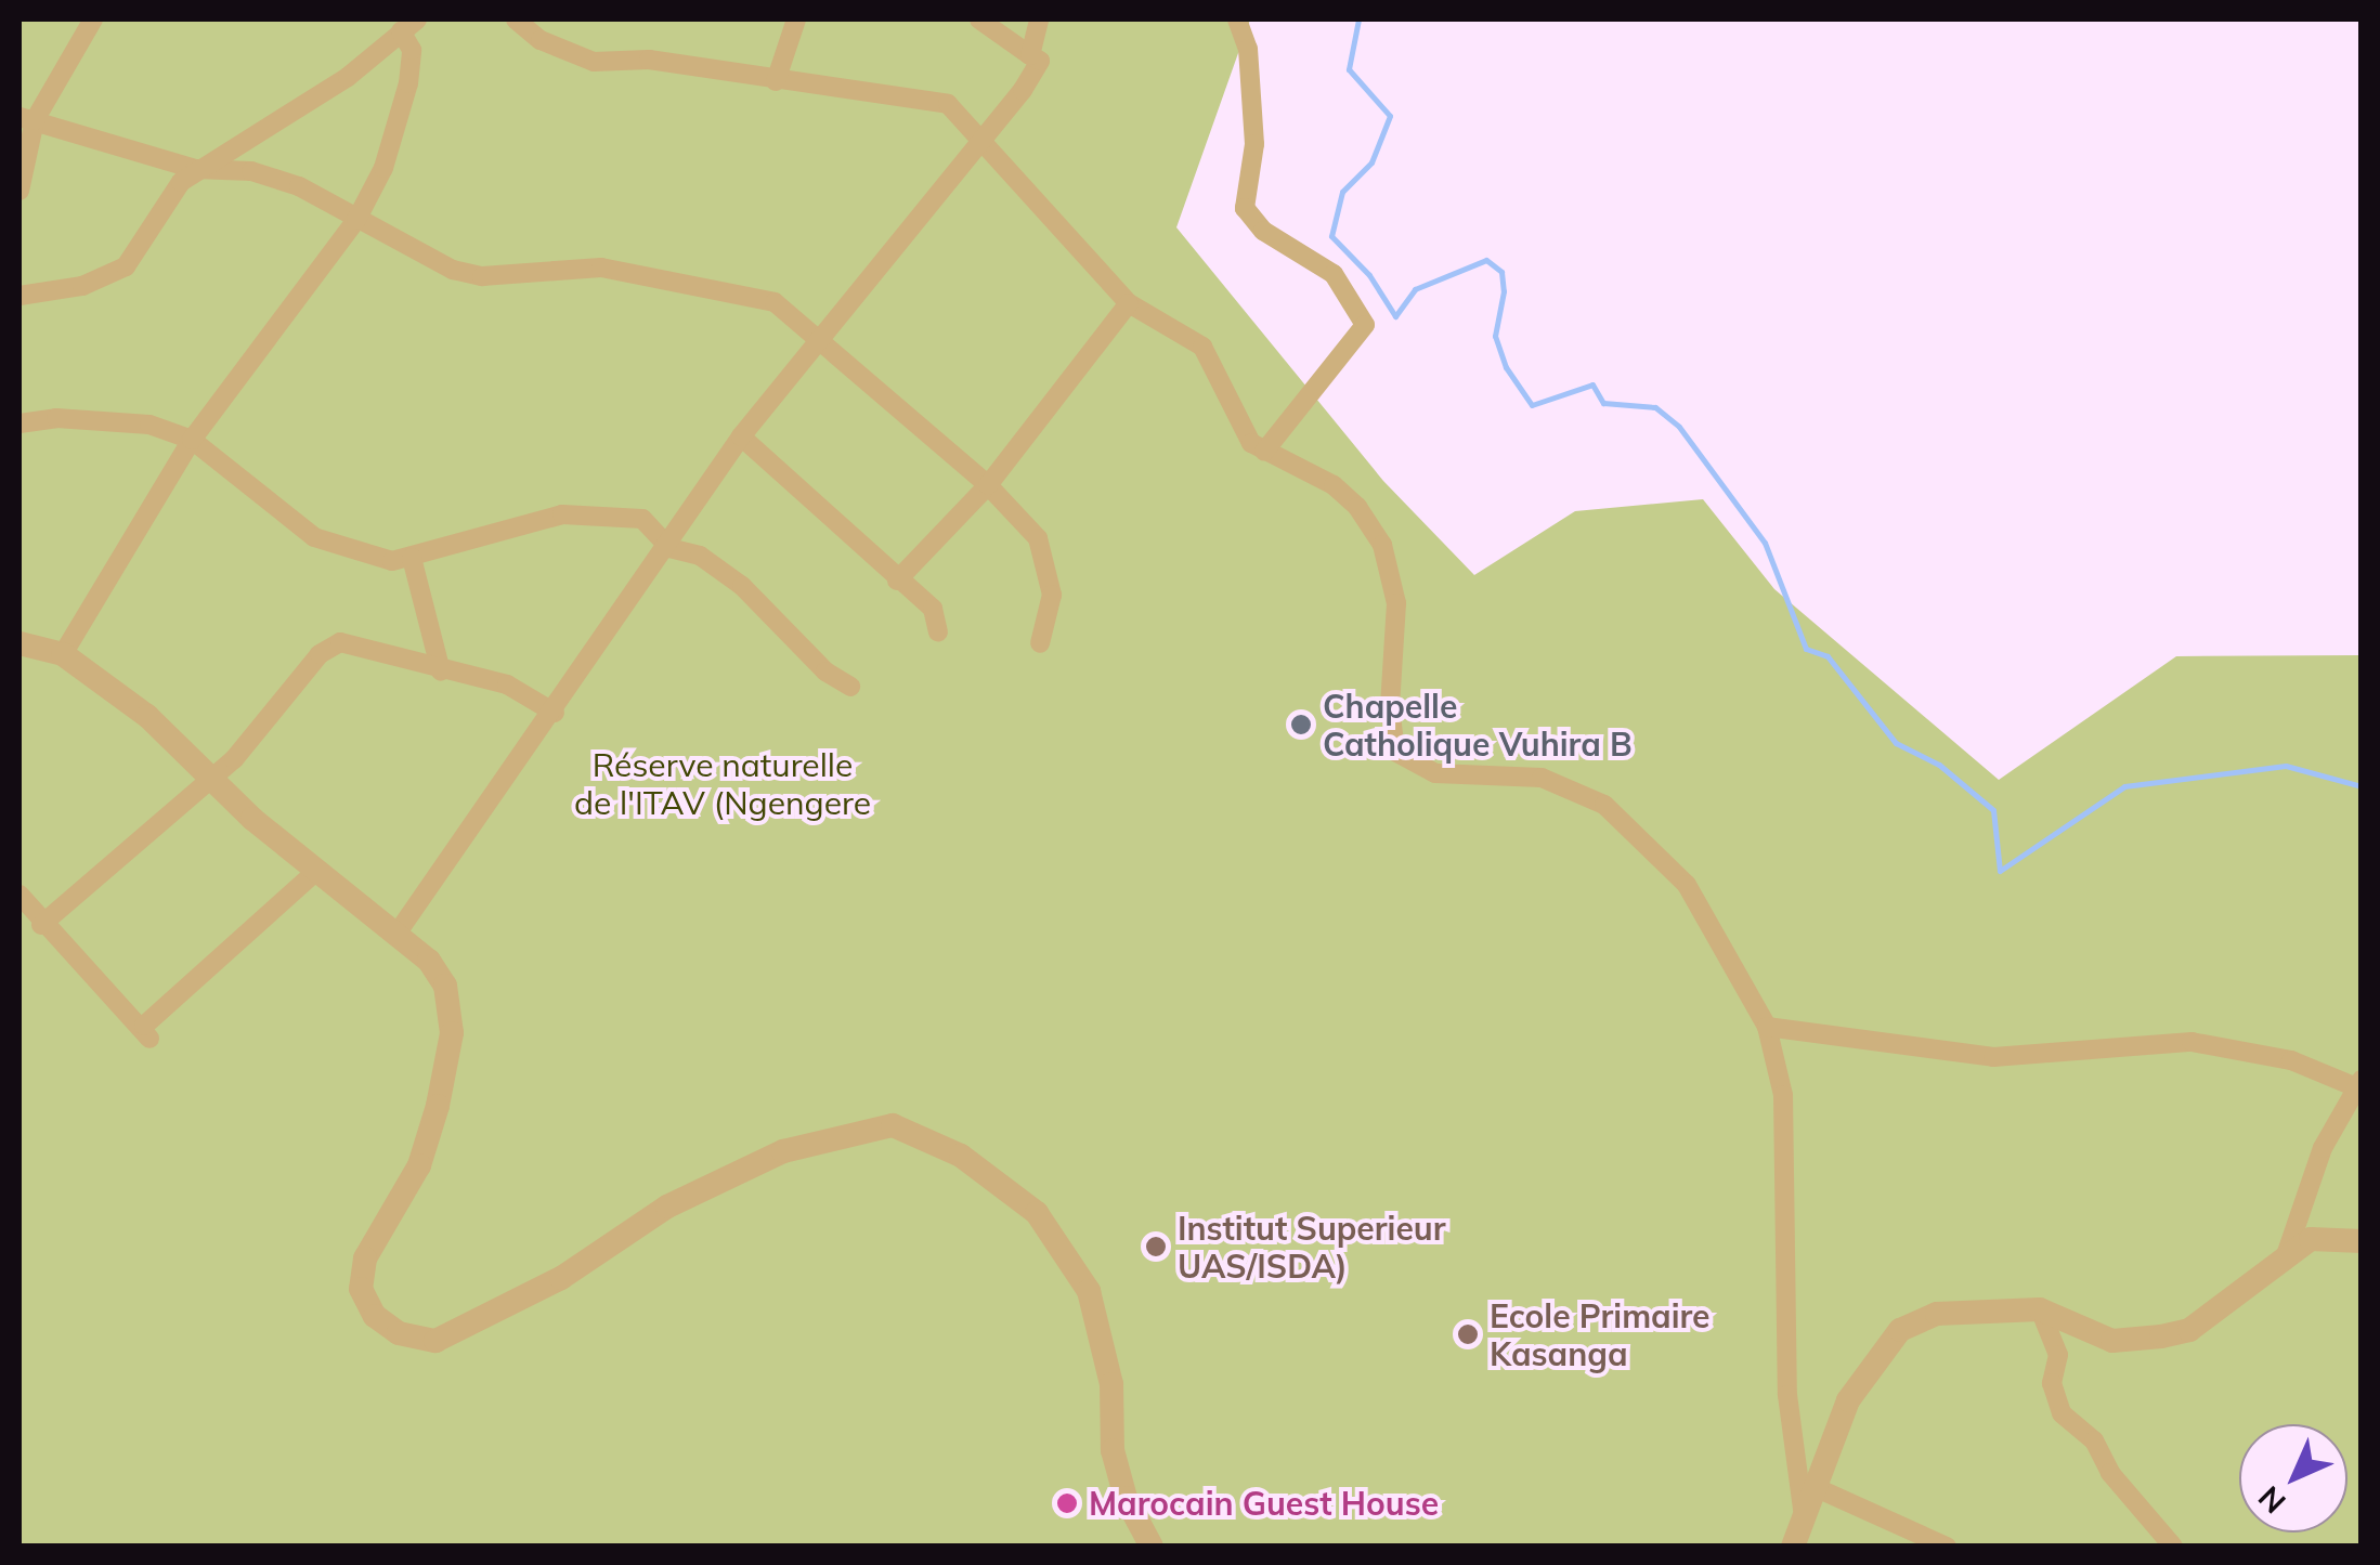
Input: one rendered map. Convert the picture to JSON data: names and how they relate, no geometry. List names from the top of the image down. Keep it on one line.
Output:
{"parks":["Réserve naturelle de l'ITAV (Ngengere"],"places":["Chapelle Catholique Vuhira B","Institut Superieur UAS/ISDA)","Ecole Primaire Kasanga","Marocain Guest House"],"north":"bottom left"}
